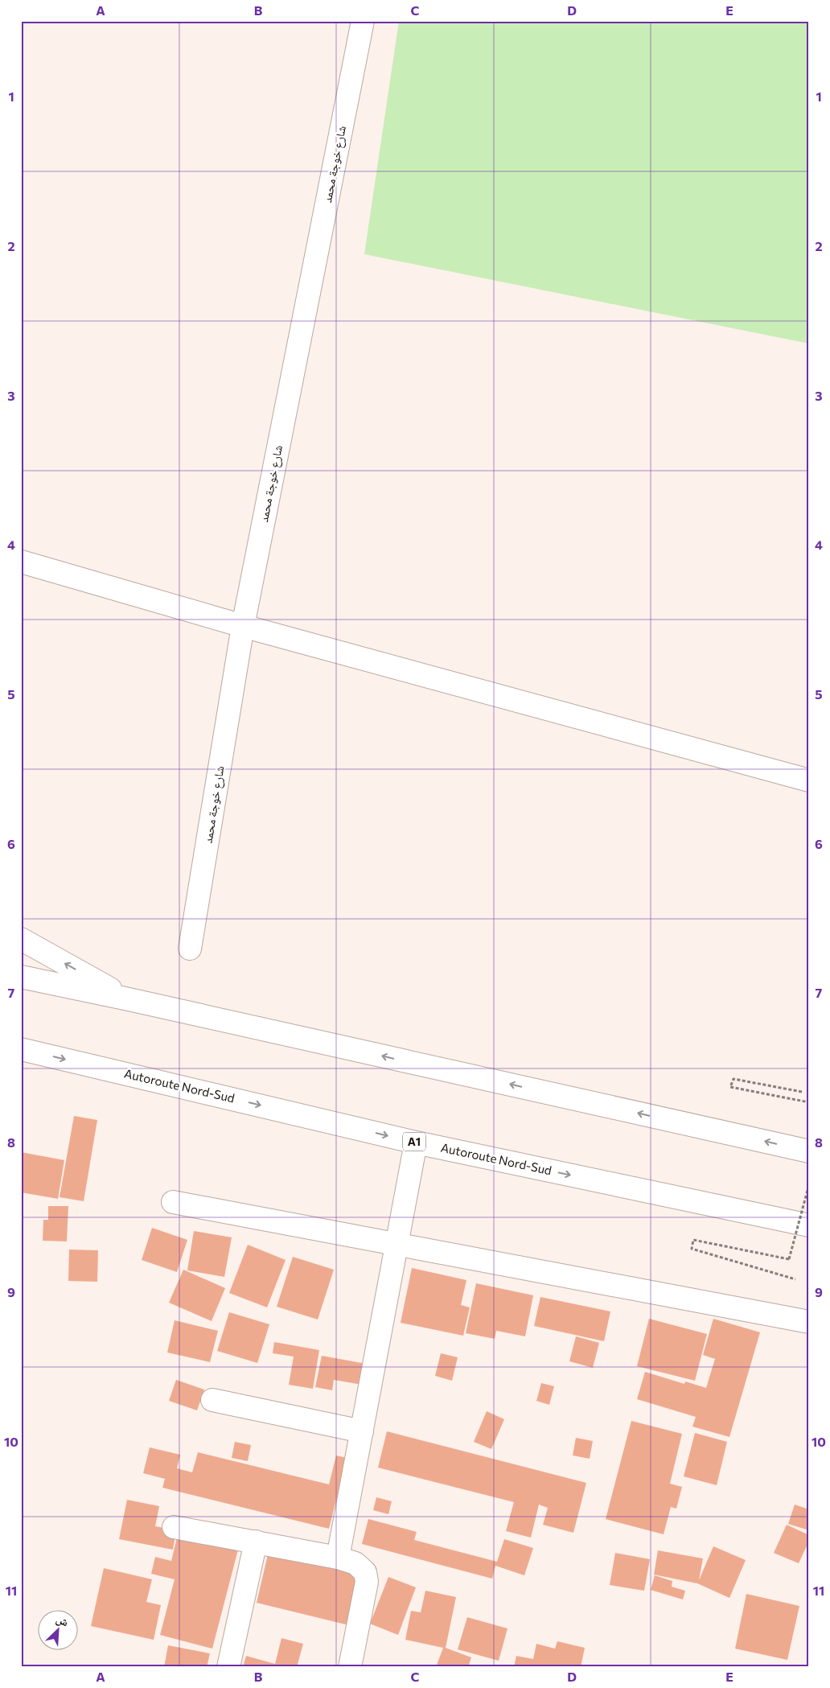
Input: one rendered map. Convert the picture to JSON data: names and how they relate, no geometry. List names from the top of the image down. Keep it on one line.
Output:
{"streets":{"main road":["شارع خوجة محمد","Autoroute Nord-Sud","A1"]},"north":"top right","grid":{"columns":["A","B","C","D","E"],"rows":["1","2","3","4","5","6","7","8","9","10","11"]}}
